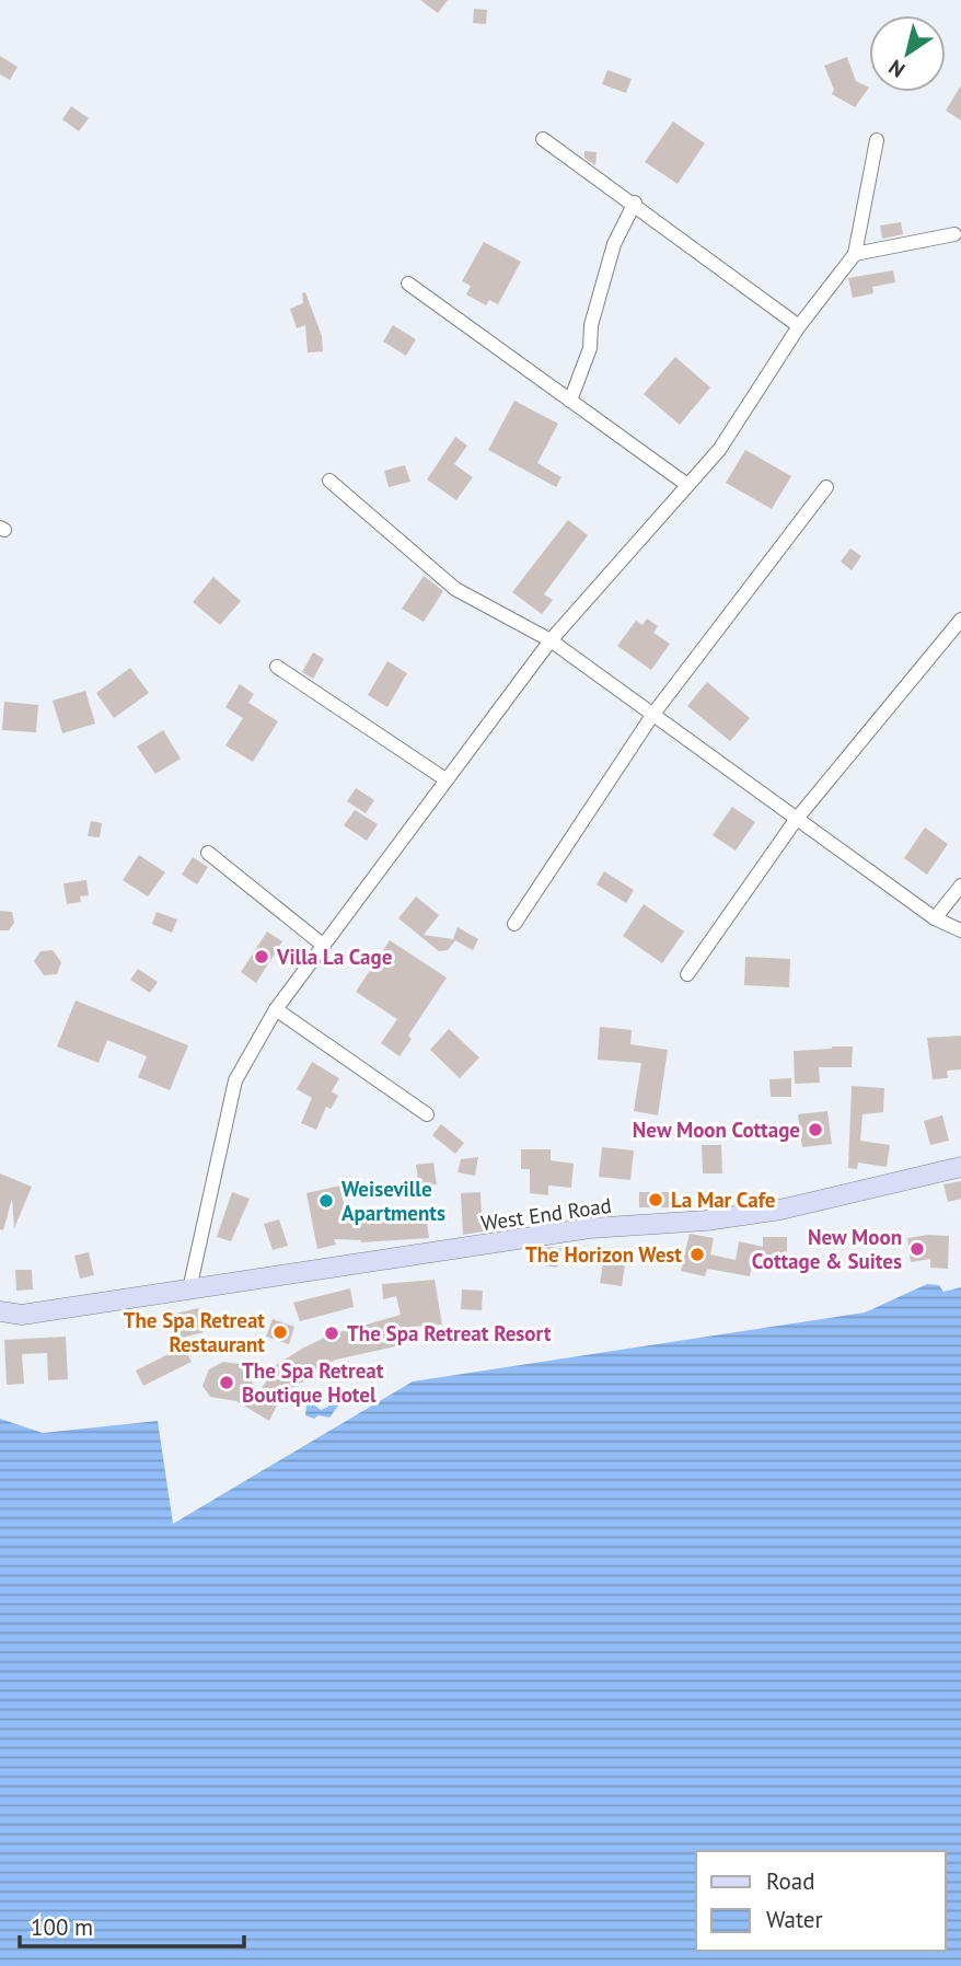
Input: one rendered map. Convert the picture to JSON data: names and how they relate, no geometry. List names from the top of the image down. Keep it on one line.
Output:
{"streets":{"main road":["West End Road"]},"places":["Villa La Cage","New Moon Cottage","La Mar Cafe","Weiseville Apartments","New Moon Cottage & Suites","The Horizon West","The Spa Retreat Restaurant","The Spa Retreat Resort","The Spa Retreat Boutique Hotel"],"legend":["Road","Water"],"scale_bar":"100 m","north":"bottom left"}
